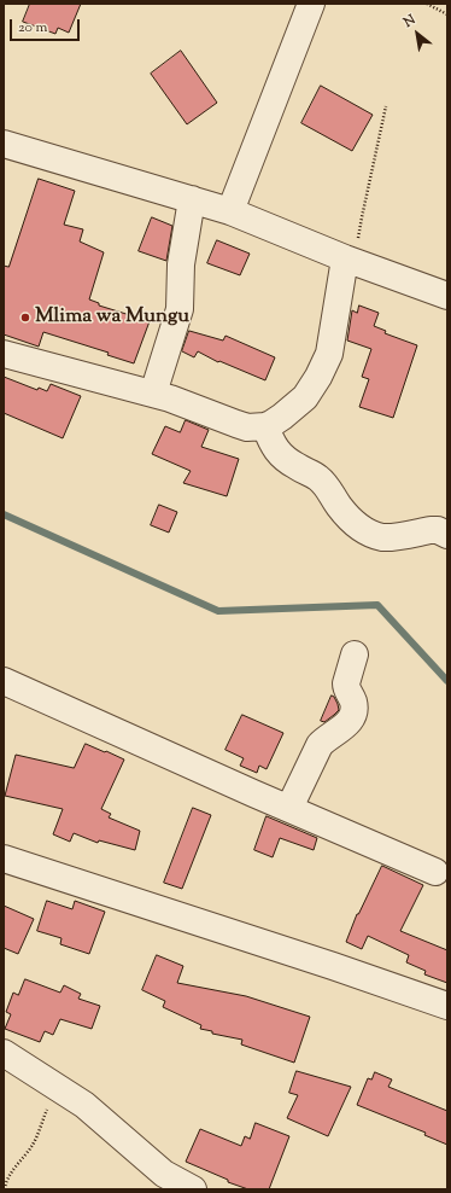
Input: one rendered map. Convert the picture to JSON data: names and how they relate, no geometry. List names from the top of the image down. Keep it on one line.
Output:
{"places":["Mlima wa Mungu"],"scale_bar":"20 m","north":"top left"}
